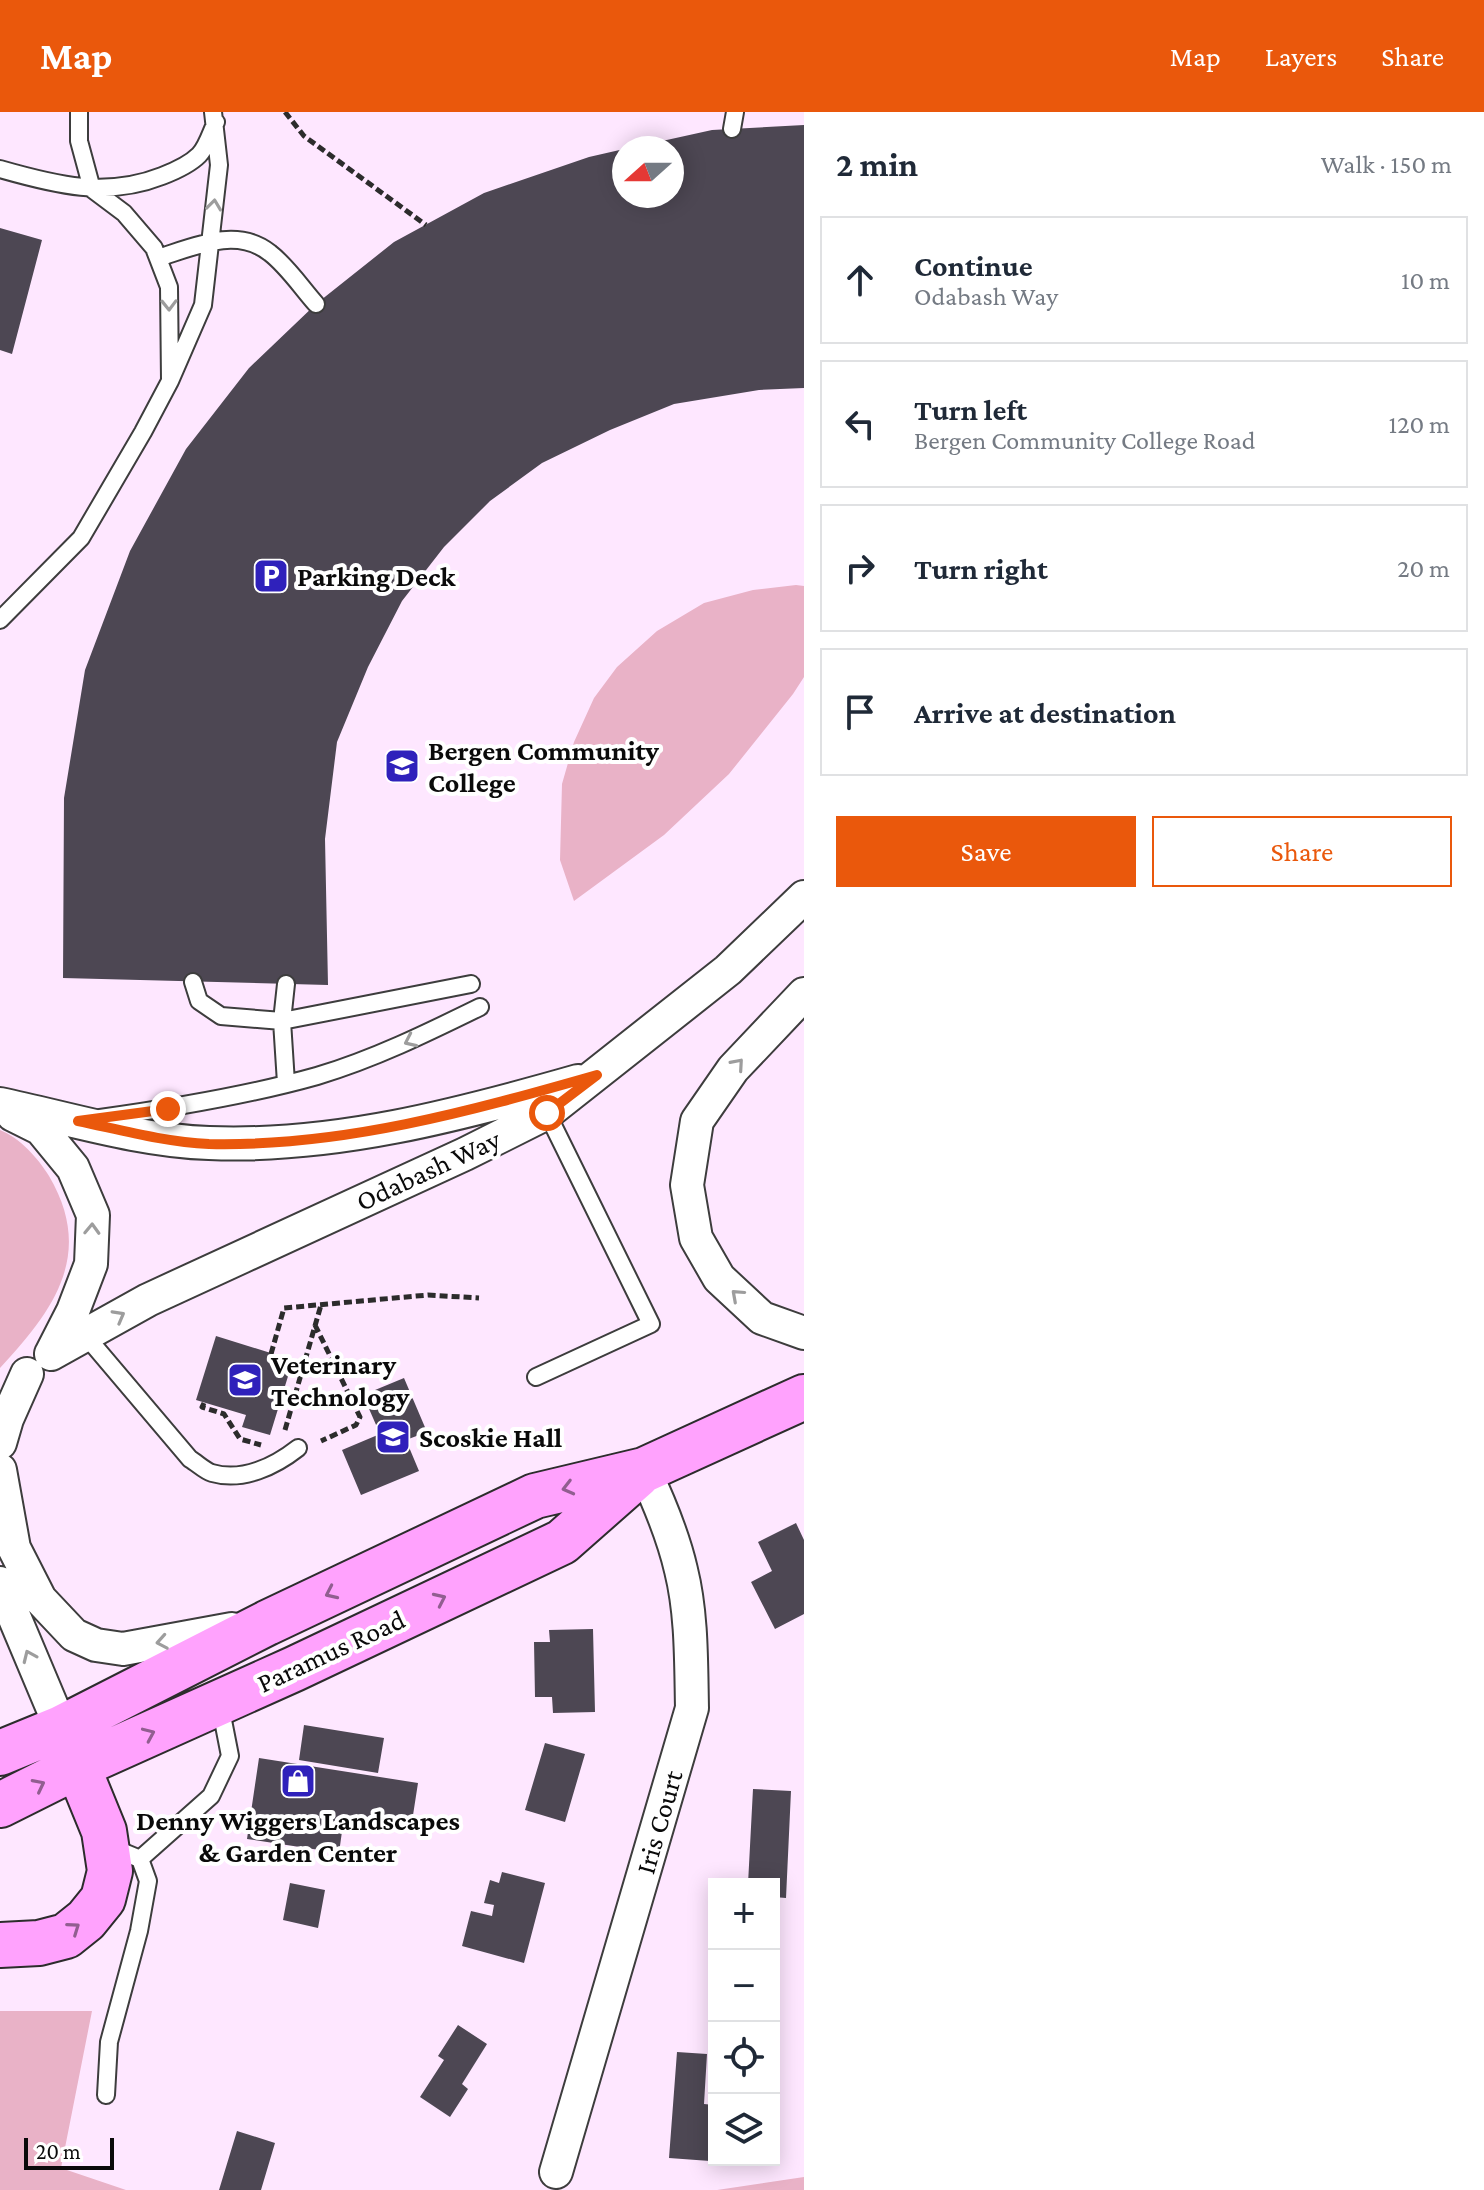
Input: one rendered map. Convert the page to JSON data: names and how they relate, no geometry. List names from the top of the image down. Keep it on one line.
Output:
{"streets":{"main road":["Paramus Road"],"street":["Odabash Way","Iris Court"]},"crossings":[["Paramus Road","Iris Court"]],"places":{"parking":["Parking Deck"],"school or university":["Bergen Community College","Veterinary Technology","Scoskie Hall"],"shop":["Denny Wiggers Landscapes & Garden Center"]},"scale_bar":"20 m","north":"left","page":{"header":"Map","nav":["Map","Layers","Share"],"heading":["2 min","Walk · 150 m"],"list":[["Continue","Odabash Way","10 m"],["Turn left","Bergen Community College Road","120 m"],["Turn right","20 m"],"Arrive at destination"],"buttons":["Save","Share"],"map_buttons":["+","−"],"scale":"20 m"}}
